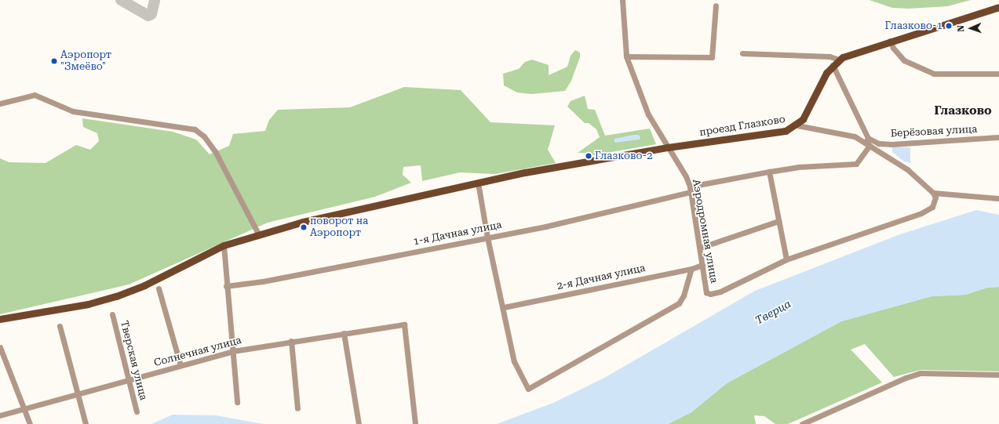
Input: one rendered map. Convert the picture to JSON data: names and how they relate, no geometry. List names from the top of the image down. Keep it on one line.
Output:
{"streets":{"main road":["проезд Глазково"],"street":["Берёзовая улица","Аэродромная улица","1-я Дачная улица","2-я Дачная улица","Солнечная улица","Тверская улица"]},"crossings":[["проезд Глазково","Аэродромная улица"],["Аэродромная улица","1-я Дачная улица"],["Аэродромная улица","2-я Дачная улица"],["Солнечная улица","Тверская улица"]],"districts":["Глазково"],"water":["Тверца"],"places":["Глазково-1","Аэропорт \"Змеёво\"","Глазково-2","поворот на Аэропорт"],"north":"left"}
